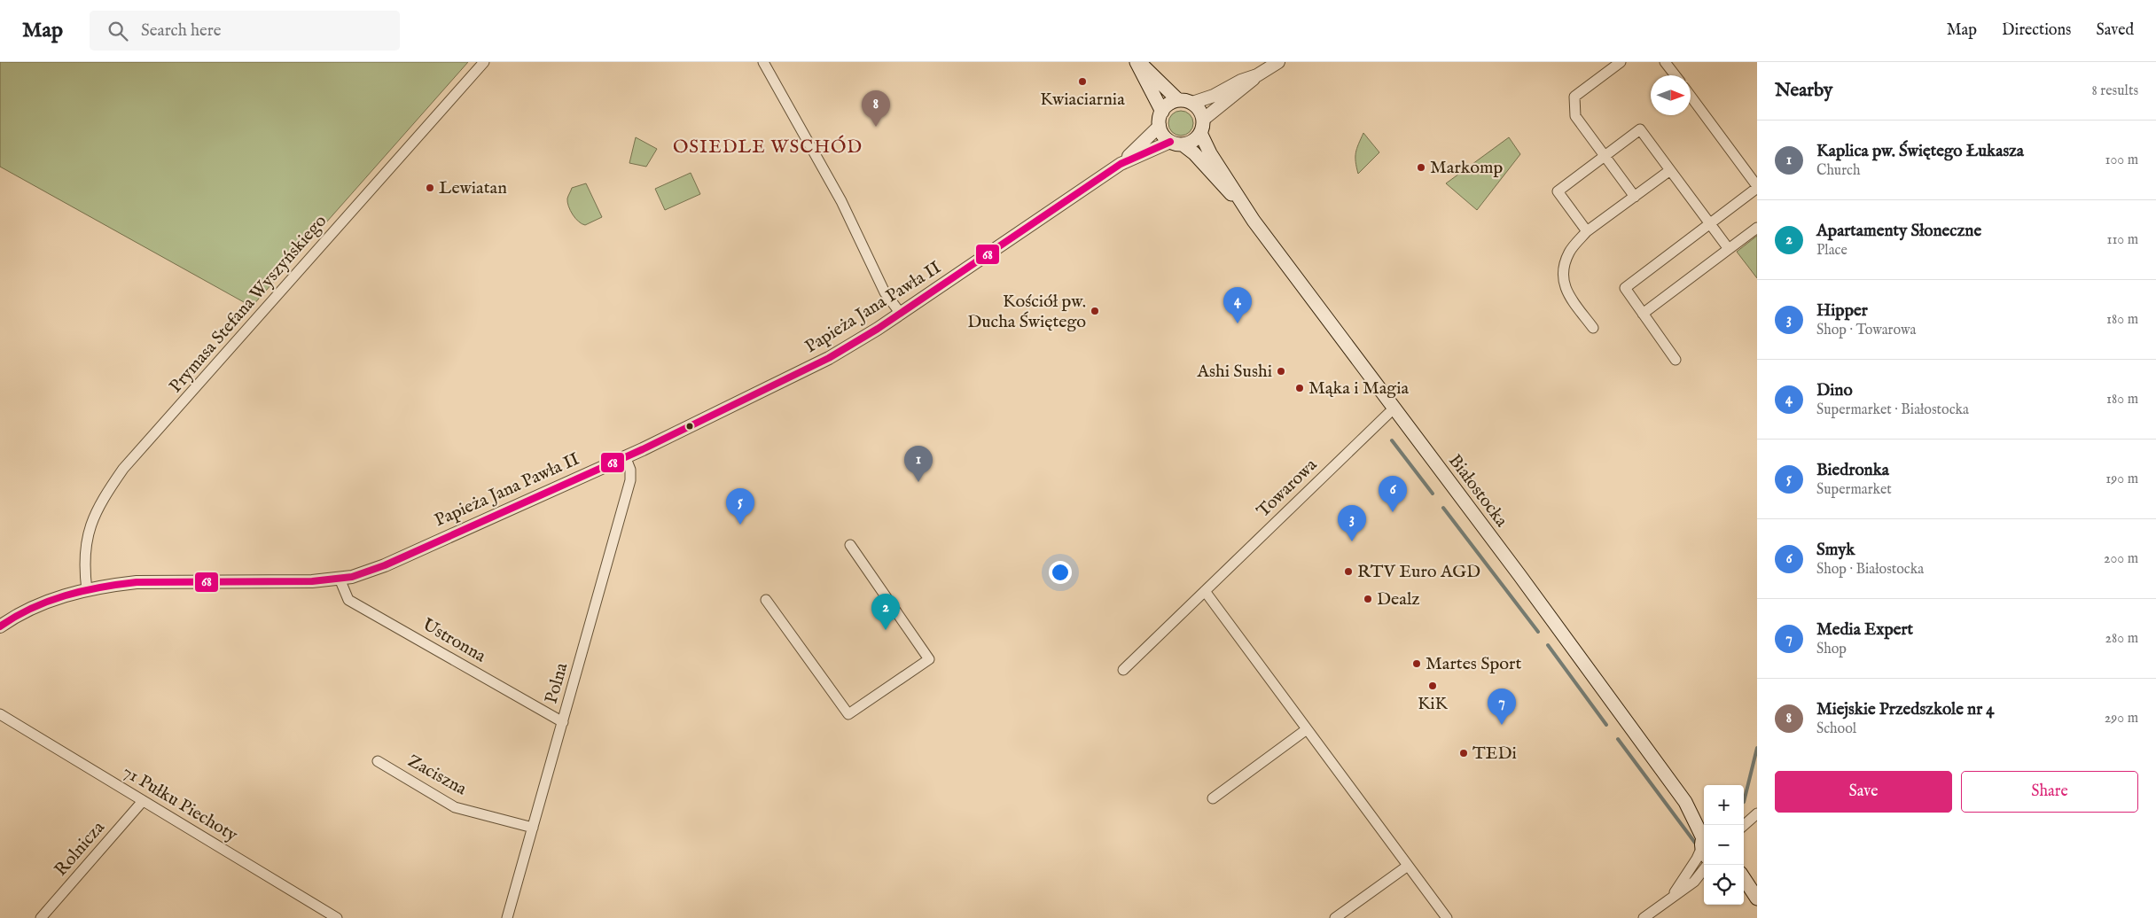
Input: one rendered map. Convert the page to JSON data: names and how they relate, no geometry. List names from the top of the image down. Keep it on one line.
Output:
{"streets":{"main road":["Białostocka"],"street":["Prymasa Stefana Wyszyńskiego","Papieża Jana Pawła II","Towarowa","Ustronna","Polna","Zaciszna","71 Pułku Piechoty","Rolnicza"]},"crossings":[["Prymasa Stefana Wyszyńskiego","Papieża Jana Pawła II"],["Papieża Jana Pawła II","Białostocka"],["Papieża Jana Pawła II","Ustronna"],["Papieża Jana Pawła II","Polna"],["Towarowa","Białostocka"],["Ustronna","Polna"],["Polna","Zaciszna"],["71 Pułku Piechoty","Rolnicza"]],"districts":["OSIEDLE WSCHÓD"],"places":["Kwiaciarnia","Markomp","Lewiatan","Kościół pw. Ducha Świętego","Ashi Sushi","Mąka i Magia","RTV Euro AGD","Dealz","Martes Sport","KiK","TEDi"],"lines":["transit line 68"],"north":"right","page":{"header":"Map","search":"Search here","nav":["Map","Directions","Saved"],"heading":["Nearby","8 results"],"pins":["8","4","1","6","5","3","2","7"],"list":[{"mark":"1","name":"Kaplica pw. Świętego Łukasza","note":"Church","value":"100 m"},{"mark":"2","name":"Apartamenty Słoneczne","note":"Place","value":"110 m"},{"mark":"3","name":"Hipper","note":"Shop · Towarowa","value":"180 m"},{"mark":"4","name":"Dino","note":"Supermarket · Białostocka","value":"180 m"},{"mark":"5","name":"Biedronka","note":"Supermarket","value":"190 m"},{"mark":"6","name":"Smyk","note":"Shop · Białostocka","value":"200 m"},{"mark":"7","name":"Media Expert","note":"Shop","value":"280 m"},{"mark":"8","name":"Miejskie Przedszkole nr 4","note":"School","value":"290 m"}],"buttons":["Save","Share"],"map_buttons":["+","−"]}}
